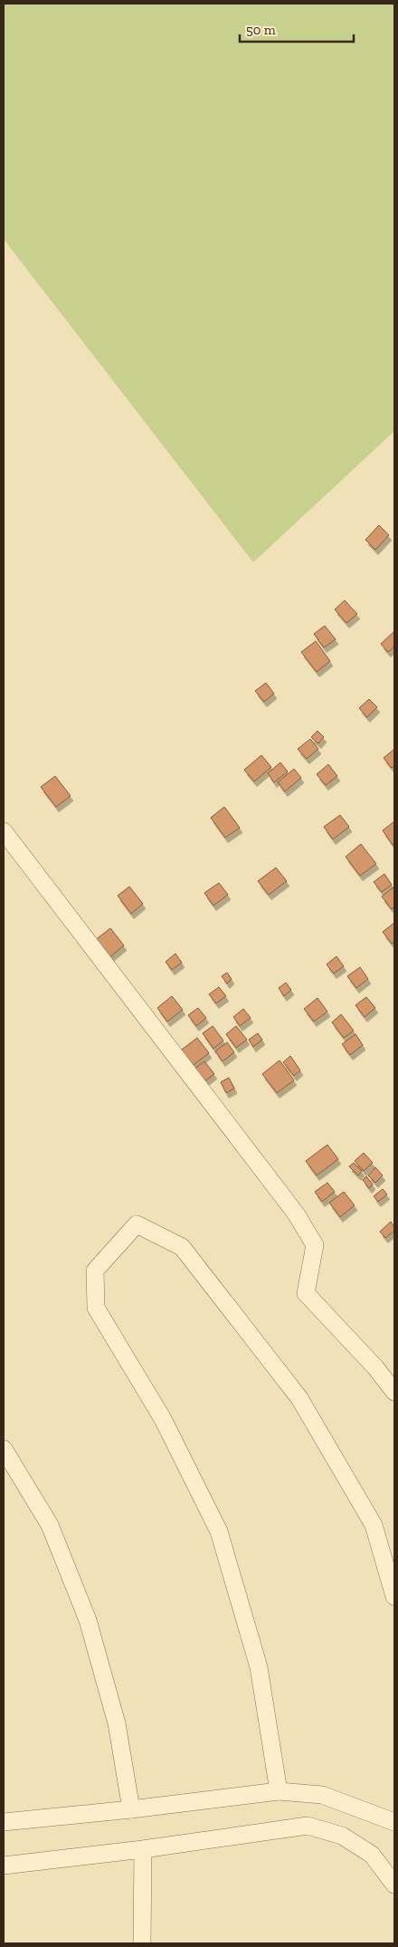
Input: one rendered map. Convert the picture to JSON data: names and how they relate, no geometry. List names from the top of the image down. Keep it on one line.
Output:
{"scale_bar":"50 m"}
